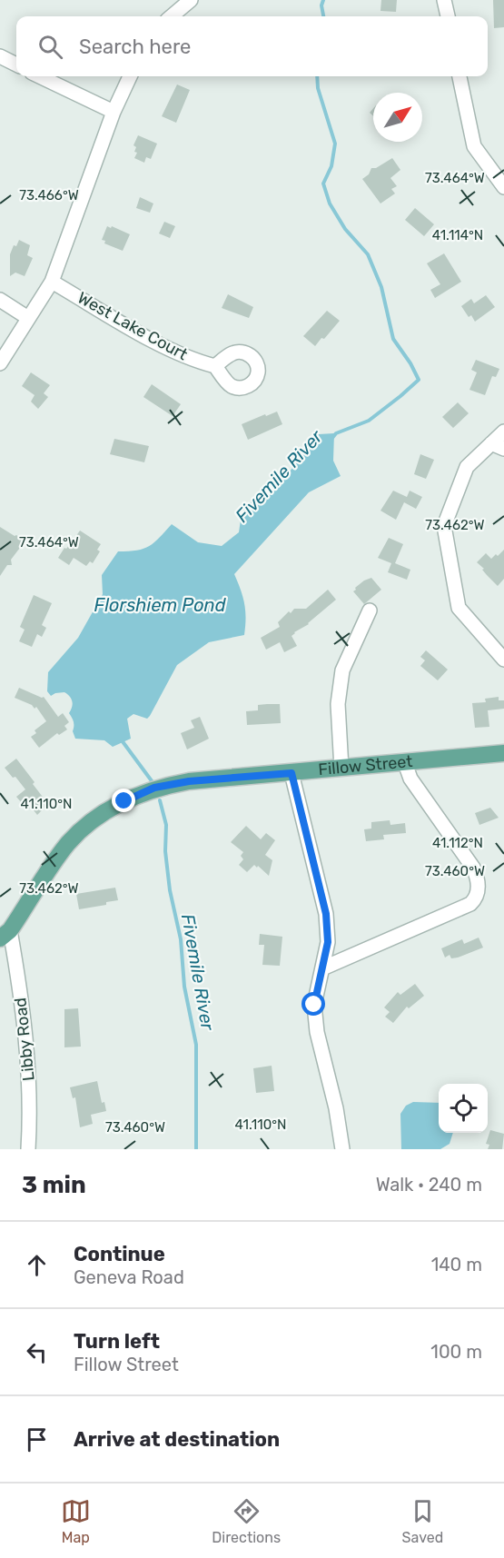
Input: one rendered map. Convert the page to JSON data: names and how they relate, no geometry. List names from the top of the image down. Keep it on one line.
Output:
{"streets":{"main road":["Fillow Street"],"street":["West Lake Court","Libby Road"]},"crossings":[["Fillow Street","Libby Road"]],"water":["Fivemile River","Florshiem Pond"],"north":"top right","page":{"search":"Search here","heading":["3 min","Walk · 240 m"],"list":[["Continue","Geneva Road","140 m"],["Turn left","Fillow Street","100 m"],"Arrive at destination"],"nav":["Map","Directions","Saved"]},"coordinates":["73.464°W","73.466°W","41.114°N","73.462°W","41.110°N","41.112°N","73.460°W"]}
